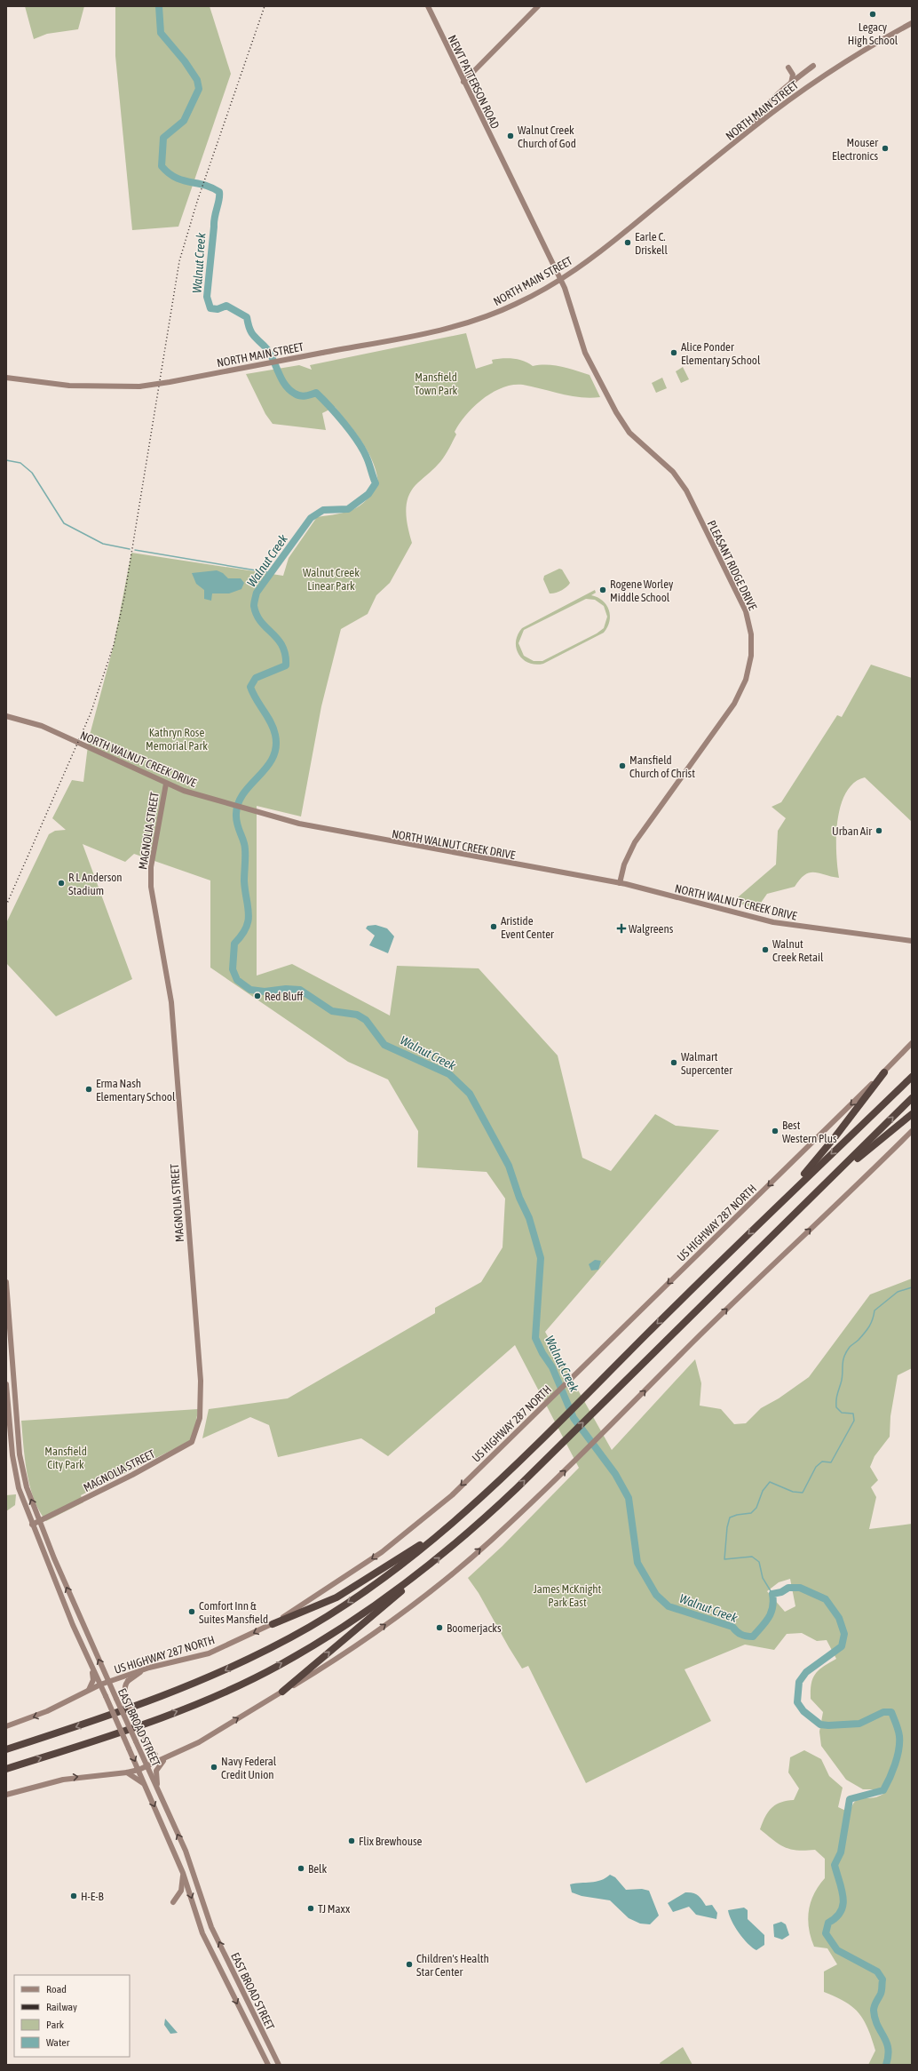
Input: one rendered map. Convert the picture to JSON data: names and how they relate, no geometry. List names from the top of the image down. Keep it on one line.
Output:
{"streets":{"main road":["NEWT PATTERSON ROAD","NORTH MAIN STREET","PLEASANT RIDGE DRIVE","NORTH WALNUT CREEK DRIVE","MAGNOLIA STREET","US HIGHWAY 287 NORTH","EAST BROAD STREET"]},"crossings":[["NEWT PATTERSON ROAD","NORTH MAIN STREET"],["NEWT PATTERSON ROAD","PLEASANT RIDGE DRIVE"],["NORTH MAIN STREET","PLEASANT RIDGE DRIVE"],["PLEASANT RIDGE DRIVE","NORTH WALNUT CREEK DRIVE"],["NORTH WALNUT CREEK DRIVE","MAGNOLIA STREET"],["MAGNOLIA STREET","EAST BROAD STREET"],["US HIGHWAY 287 NORTH","EAST BROAD STREET"]],"one_way":["US HIGHWAY 287 NORTH"],"water":["Walnut Creek"],"parks":["Mansfield Town Park","Walnut Creek Linear Park","Kathryn Rose Memorial Park","Mansfield City Park","James McKnight Park East"],"places":{"other":["Legacy High School","Walnut Creek Church of God","Mouser Electronics","Earle C. Driskell","Alice Ponder Elementary School","Rogene Worley Middle School","Mansfield Church of Christ","Urban Air","R L Anderson Stadium","Aristide Event Center","Walnut Creek Retail","Red Bluff","Walmart Supercenter","Erma Nash Elementary School","Best Western Plus","Comfort Inn & Suites Mansfield","Boomerjacks","Navy Federal Credit Union","Flix Brewhouse","Belk","H-E-B","TJ Maxx","Children's Health Star Center"],"health":["Walgreens"]},"legend":["Road","Railway","Park","Water"]}
